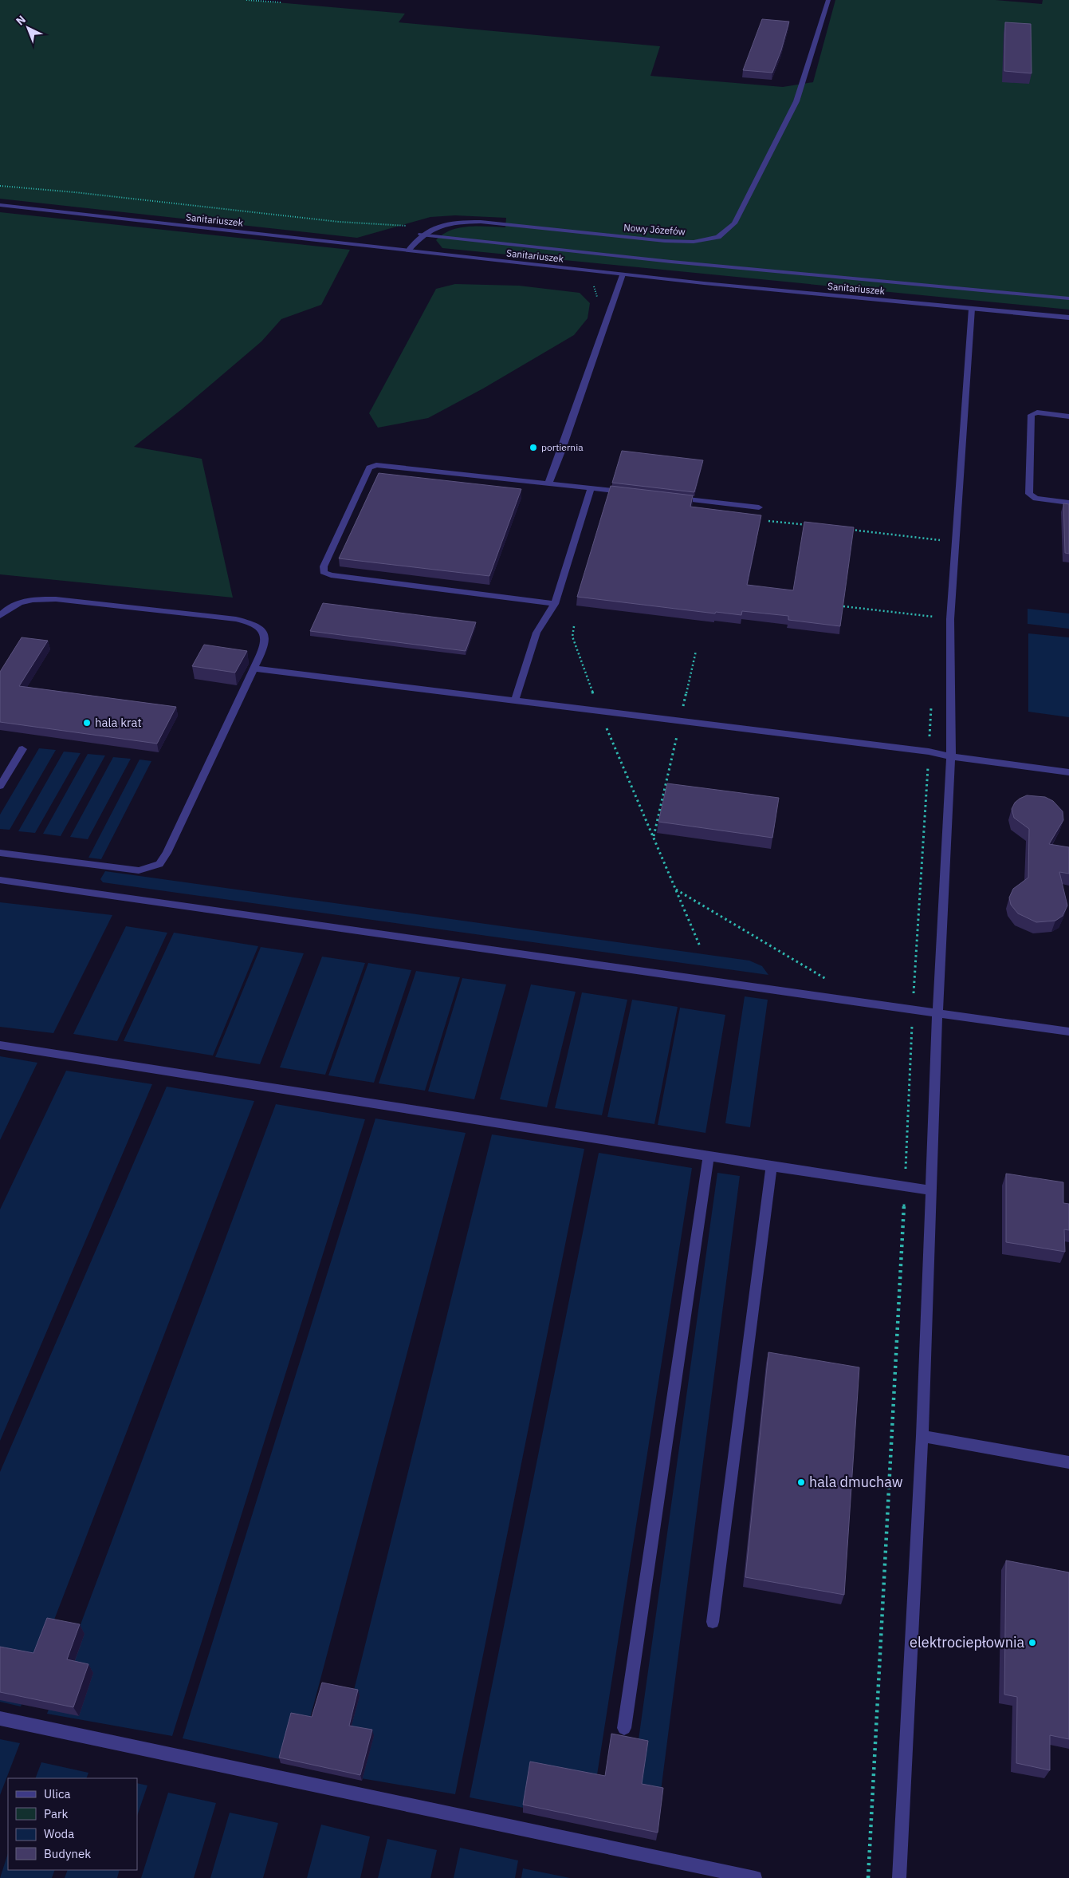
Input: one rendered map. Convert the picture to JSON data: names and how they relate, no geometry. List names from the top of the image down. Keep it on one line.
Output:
{"streets":{"street":["Sanitariuszek","Nowy Józefów"]},"crossings":[["Sanitariuszek","Nowy Józefów"]],"places":["portiernia","hala krat","hala dmuchaw","elektrociepłownia"],"legend":["Ulica","Park","Woda","Budynek"],"north":"top left"}
